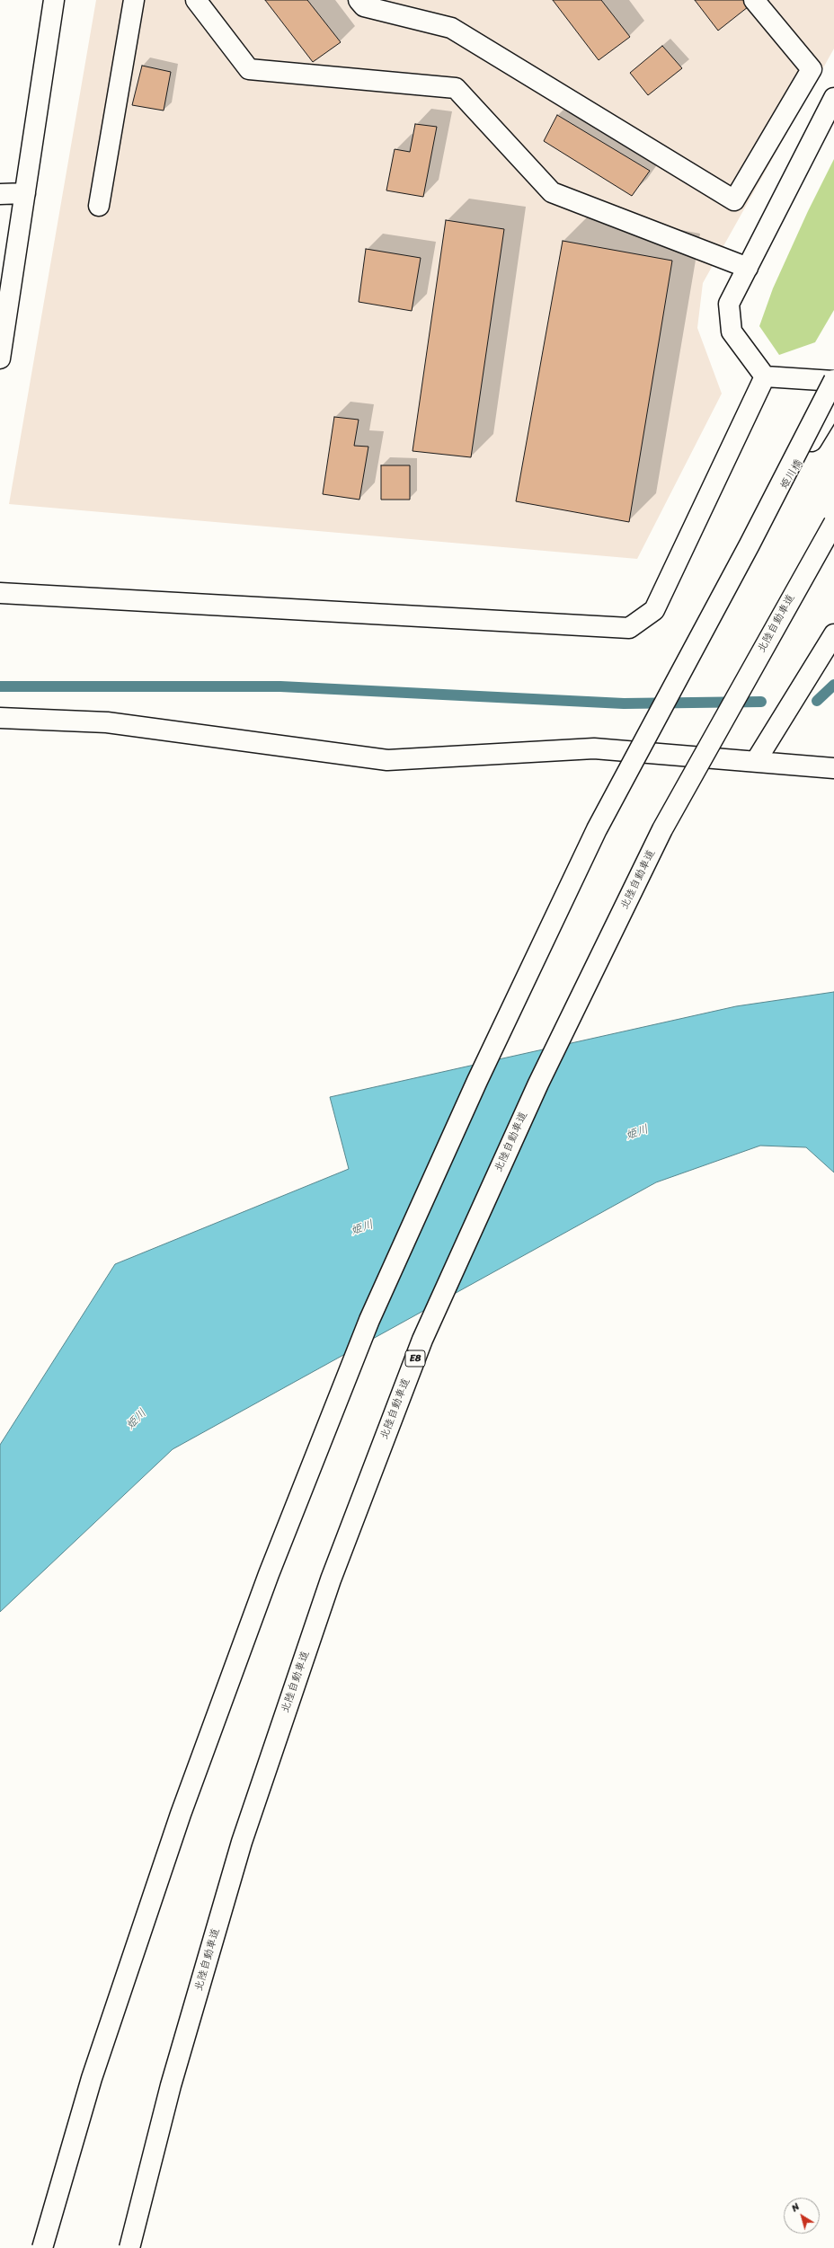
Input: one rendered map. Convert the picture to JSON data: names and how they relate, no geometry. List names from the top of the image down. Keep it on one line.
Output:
{"streets":{"main road":["姫川橋","北陸自動車道","E8"]},"water":["姫川"],"north":"top left"}
